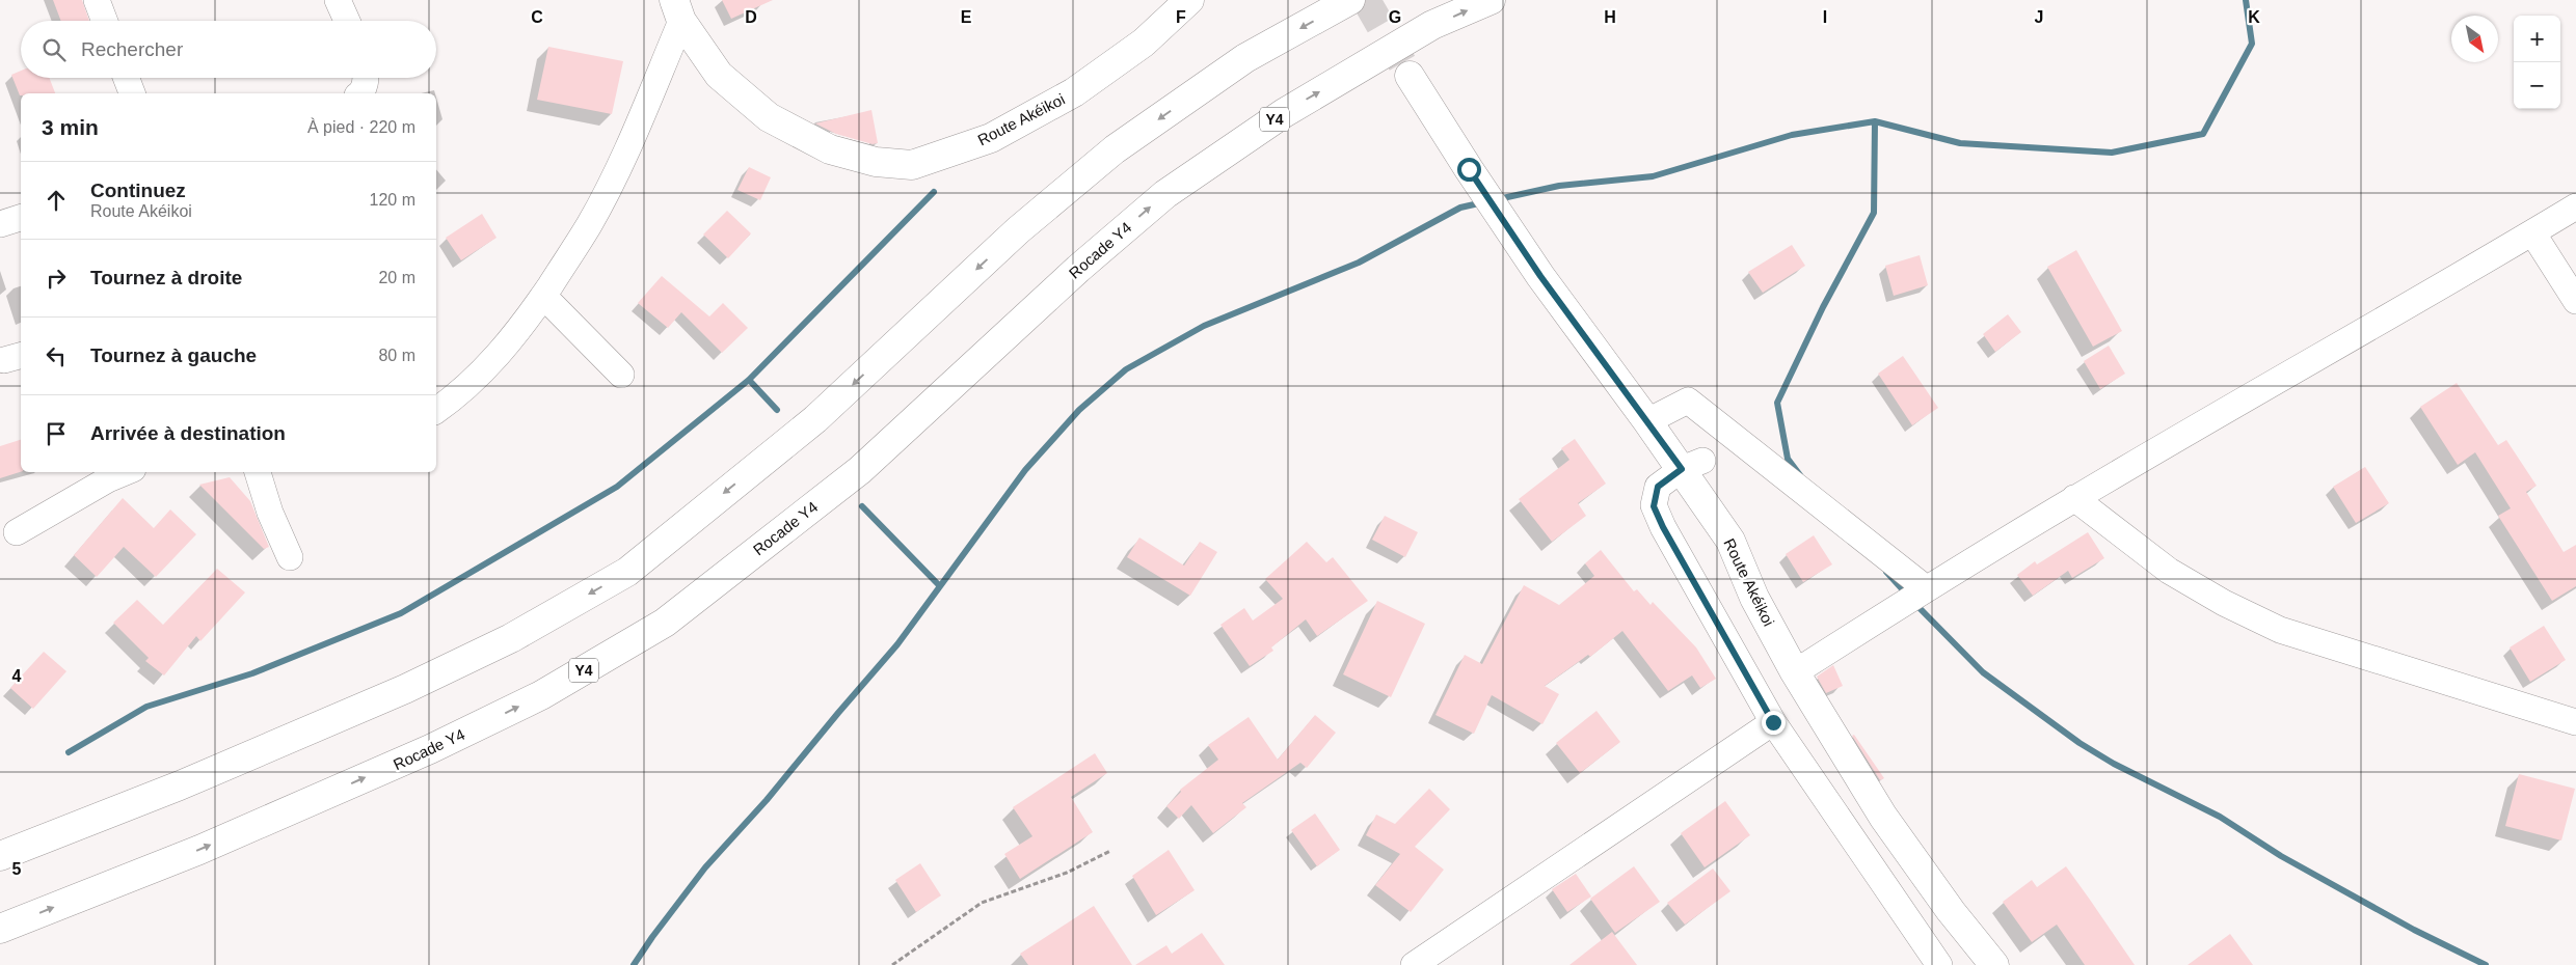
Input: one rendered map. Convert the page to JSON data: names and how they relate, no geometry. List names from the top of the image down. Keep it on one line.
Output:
{"streets":{"main road":["Route Akéikoi","Y4","Rocade Y4"]},"north":"bottom right","page":{"map_buttons":["+","−"],"search":"Rechercher","heading":["3 min","À pied · 220 m"],"list":[["Continuez","Route Akéikoi","120 m"],["Tournez à droite","20 m"],["Tournez à gauche","80 m"],"Arrivée à destination"]},"grid":{"columns":["C","D","E","F","G","H","I","J","K"],"rows":["4","5"]}}
